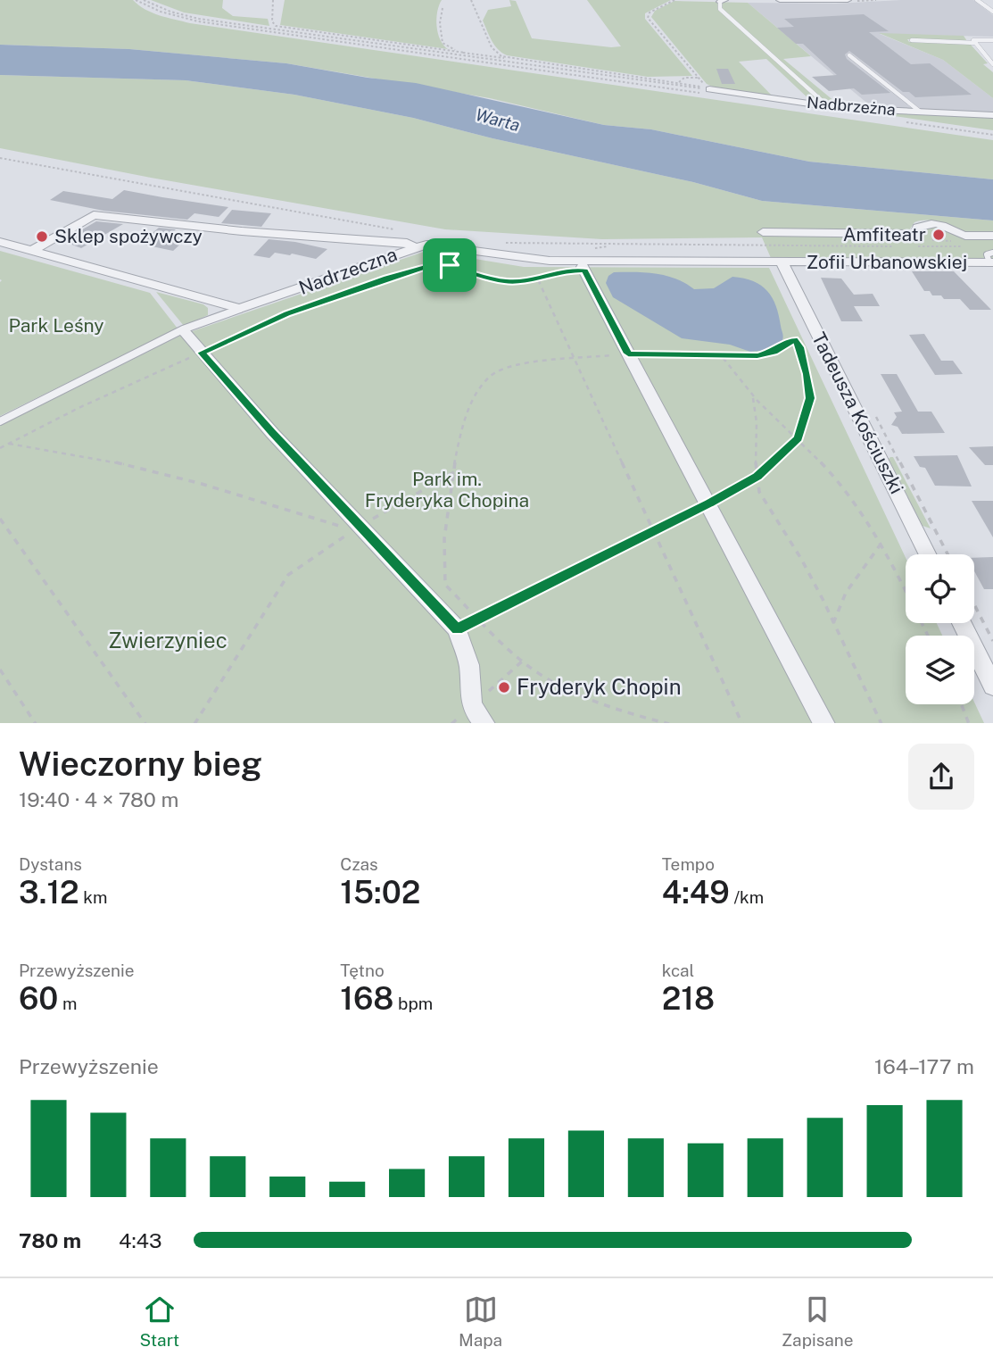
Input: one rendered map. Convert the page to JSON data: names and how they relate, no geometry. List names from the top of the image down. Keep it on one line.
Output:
{"streets":{"street":["Nadbrzeżna","Zofii Urbanowskiej","Nadrzeczna","Tadeusza Kościuszki"]},"crossings":[["Zofii Urbanowskiej","Nadrzeczna"],["Zofii Urbanowskiej","Tadeusza Kościuszki"],["Nadrzeczna","Tadeusza Kościuszki"]],"water":["Warta"],"parks":["Park Leśny","Park im. Fryderyka Chopina","Zwierzyniec"],"places":["Amfiteatr","Sklep spożywczy","Fryderyk Chopin"],"page":{"heading":["Wieczorny bieg","19:40 · 4 × 780 m"],"stats":[["Dystans","3.12 km"],["Czas","15:02"],["Tempo","4:49 /km"],["Przewyższenie","60 m"],["Tętno","168 bpm"],["kcal","218"]],"chart":["Przewyższenie","164–177 m"],"list":[{"name":"780 m","note":"4:43"}],"tabs":["Start","Mapa","Zapisane"]}}
